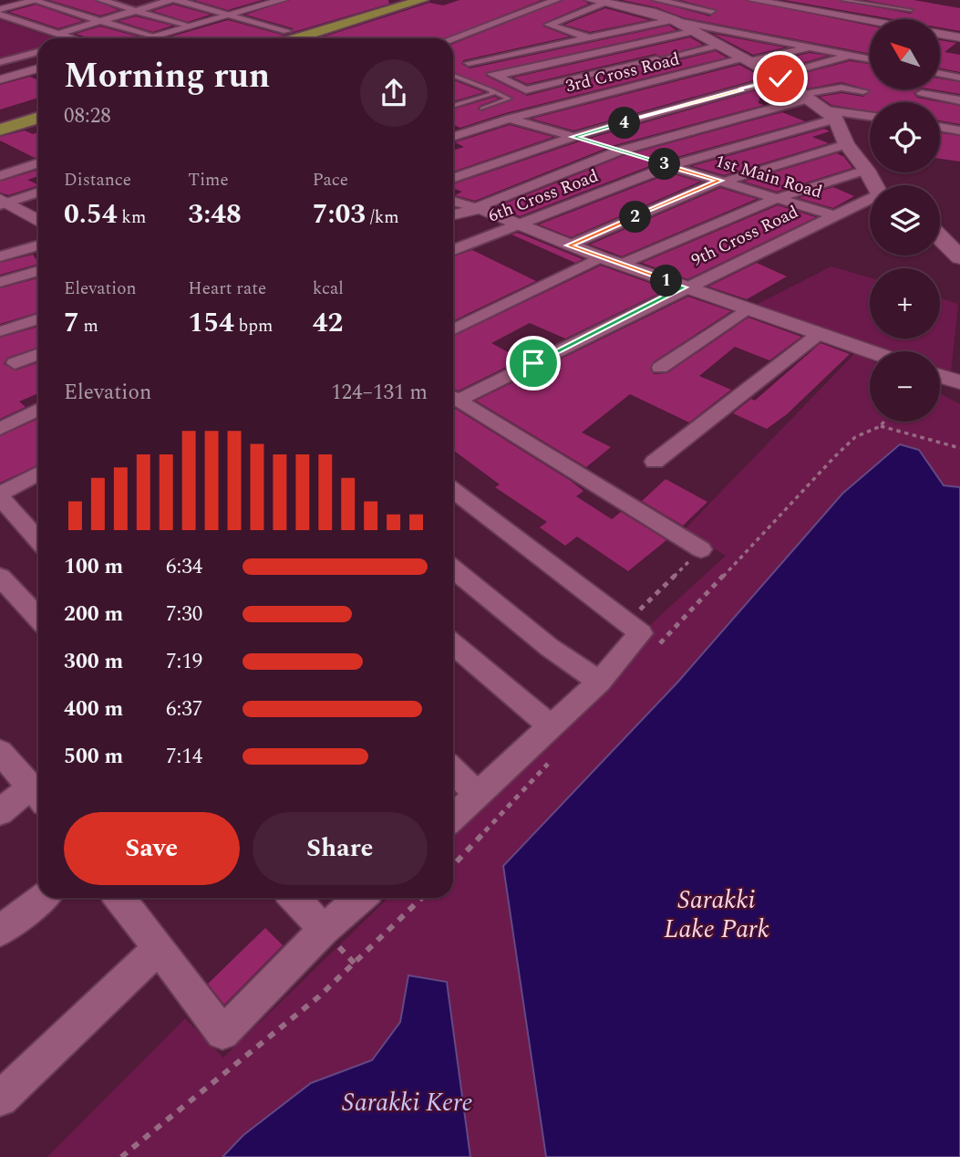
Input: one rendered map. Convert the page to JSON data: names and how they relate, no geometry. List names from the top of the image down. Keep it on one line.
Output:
{"streets":{"street":["3rd Cross Road","1st Main Road","6th Cross Road","9th Cross Road"]},"crossings":[["3rd Cross Road","1st Main Road"],["1st Main Road","6th Cross Road"],["1st Main Road","9th Cross Road"]],"water":["Sarakki Kere"],"parks":["Sarakki Lake Park"],"north":"top left","page":{"map_buttons":["+","−"],"heading":["Morning run","08:28"],"pins":["4","3","2","1"],"stats":[["Distance","0.54 km"],["Time","3:48"],["Pace","7:03 /km"],["Elevation","7 m"],["Heart rate","154 bpm"],["kcal","42"]],"chart":["Elevation","124–131 m"],"list":[{"name":"100 m","note":"6:34"},{"name":"200 m","note":"7:30"},{"name":"300 m","note":"7:19"},{"name":"400 m","note":"6:37"},{"name":"500 m","note":"7:14"}],"buttons":["Save","Share"]}}
